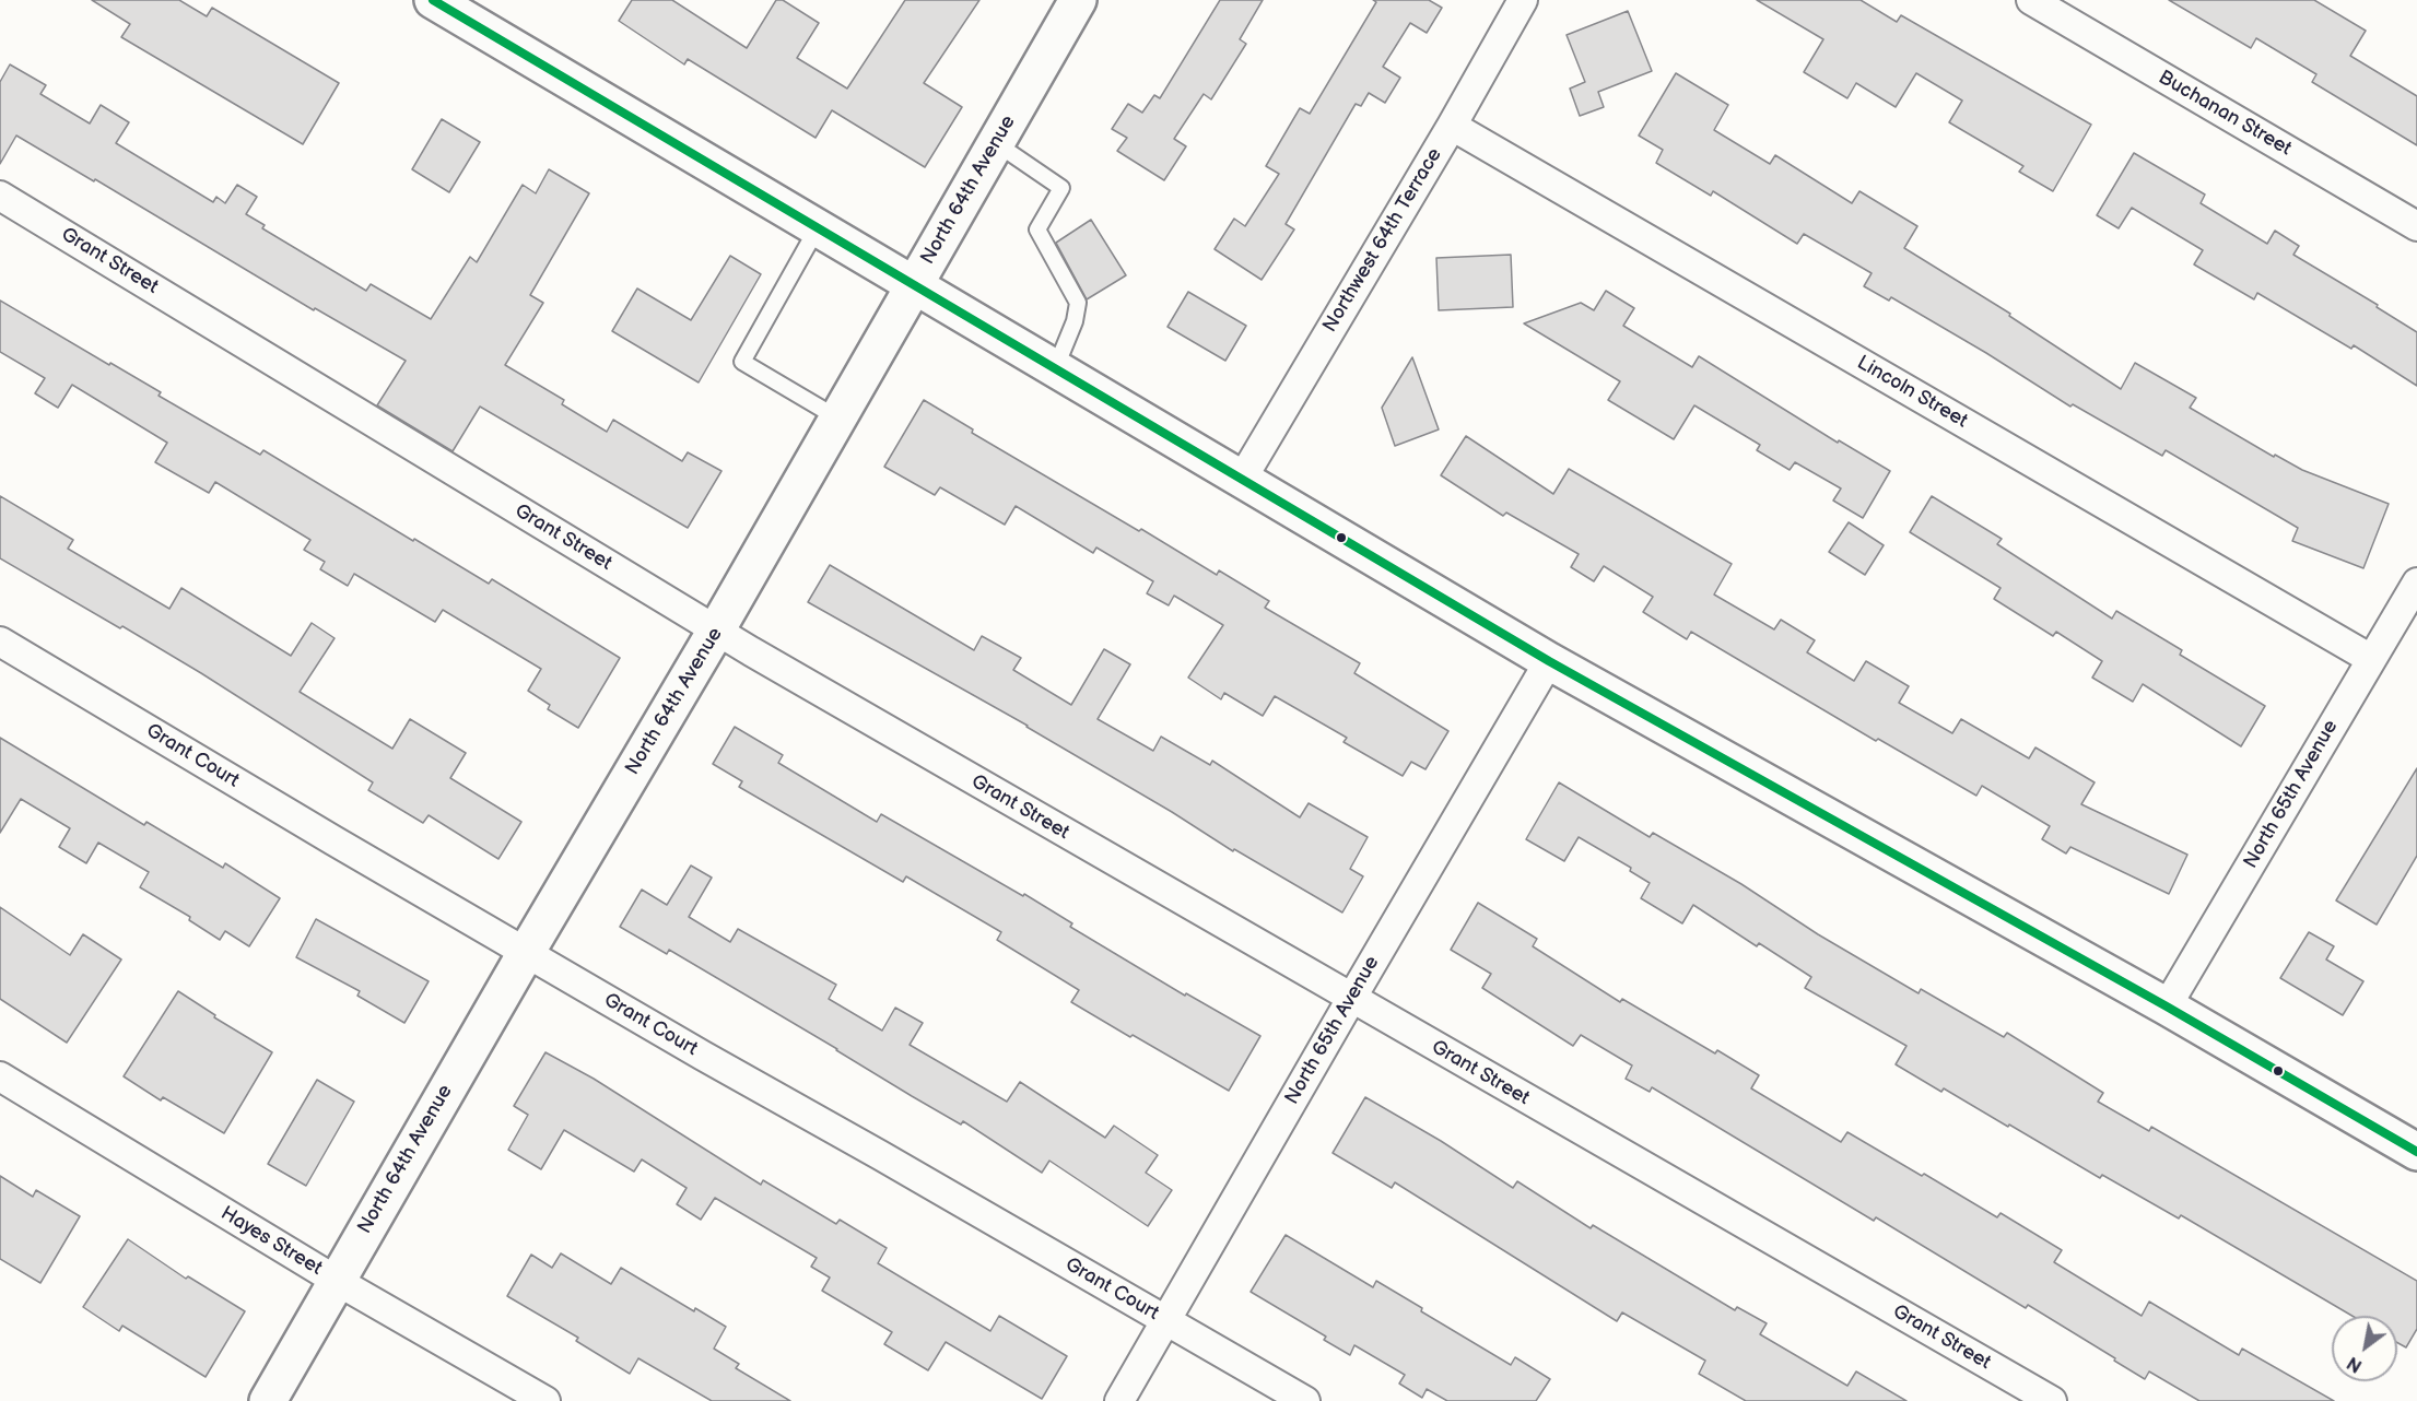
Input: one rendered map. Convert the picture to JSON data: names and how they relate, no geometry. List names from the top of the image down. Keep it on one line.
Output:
{"streets":{"street":["Buchanan Street","North 64th Avenue","Northwest 64th Terrace","Grant Street","Lincoln Street","Grant Court","North 65th Avenue","Hayes Street"]},"crossings":[["North 64th Avenue","Grant Street"],["North 64th Avenue","Grant Court"],["North 64th Avenue","Hayes Street"],["Northwest 64th Terrace","Lincoln Street"],["Grant Street","North 65th Avenue"],["Lincoln Street","North 65th Avenue"],["Grant Court","North 65th Avenue"]],"north":"bottom left"}
